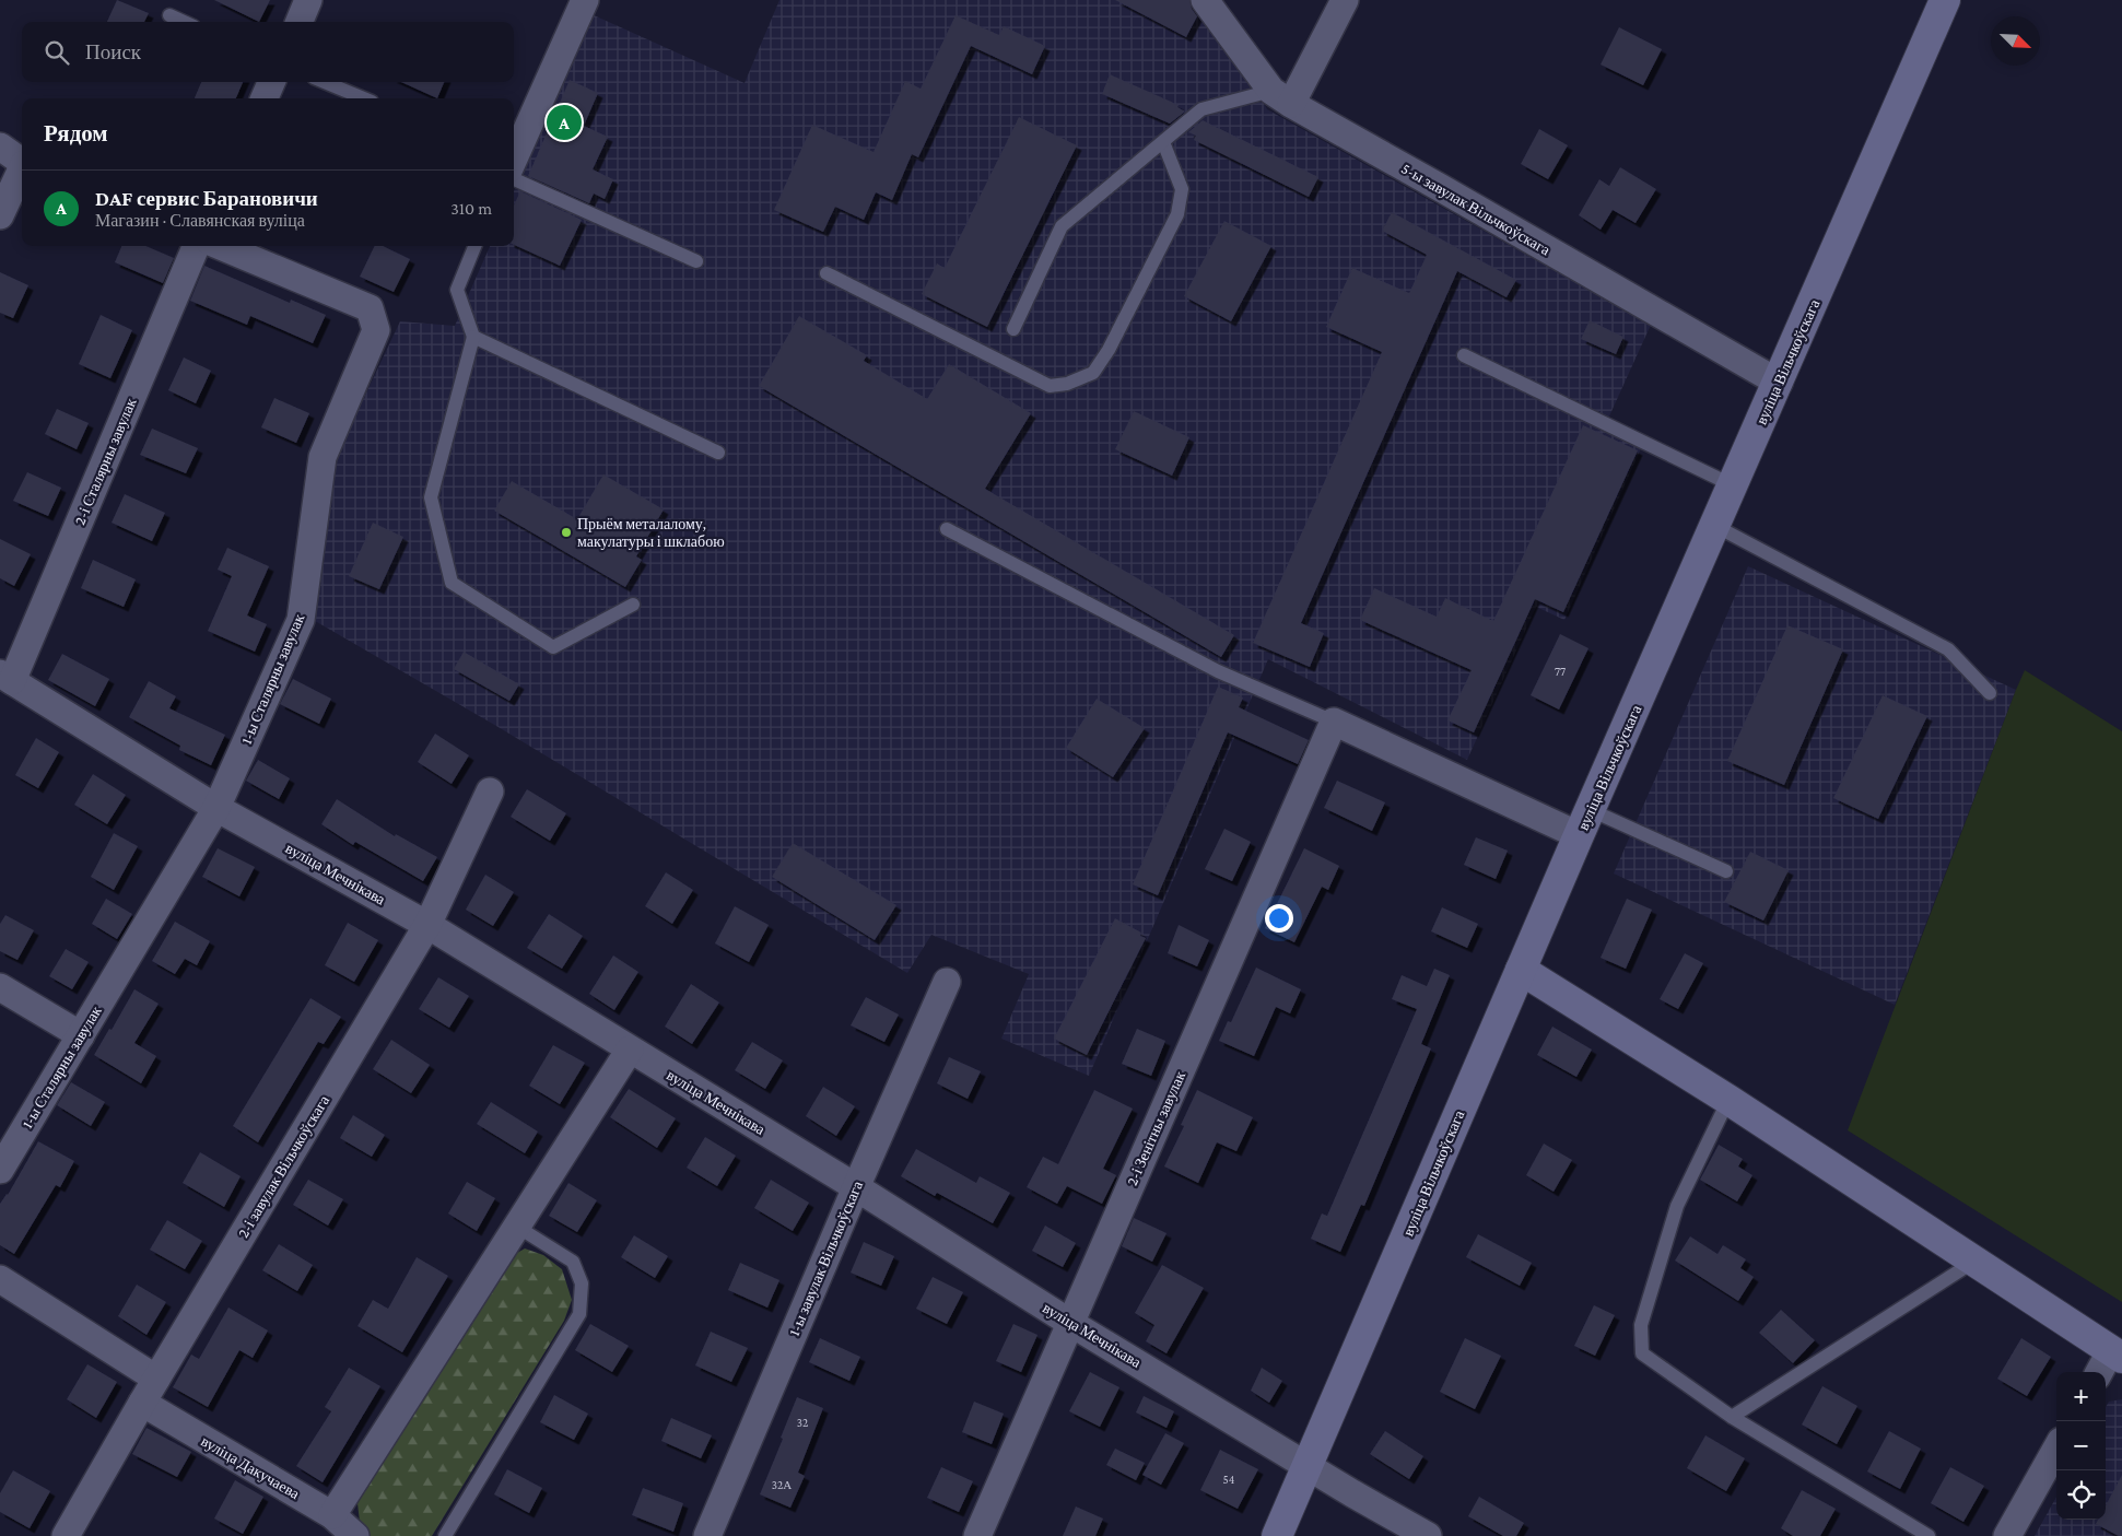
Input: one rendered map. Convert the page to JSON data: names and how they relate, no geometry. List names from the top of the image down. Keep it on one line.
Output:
{"streets":{"main road":["вуліца Вільчкоўскага"],"street":["5-ы завулак Вільчкоўскага","2-і Сталярны завулак","1-ы Сталярны завулак","вуліца Мечнікава","2-і Зенітны завулак","2-і завулак Вільчкоўскага","1-ы завулак Вільчкоўскага","вуліца Дакучаева"]},"crossings":[["5-ы завулак Вільчкоўскага","вуліца Вільчкоўскага"],["вуліца Вільчкоўскага","вуліца Мечнікава"],["2-і Сталярны завулак","вуліца Мечнікава"],["1-ы Сталярны завулак","вуліца Мечнікава"],["вуліца Мечнікава","2-і Зенітны завулак"],["вуліца Мечнікава","2-і завулак Вільчкоўскага"],["вуліца Мечнікава","1-ы завулак Вільчкоўскага"],["2-і завулак Вільчкоўскага","вуліца Дакучаева"]],"places":["Прыём металалому, макулатуры і шклабою"],"house_numbers":["77","32","54","32А"],"north":"bottom right","page":{"search":"Поиск","heading":"Рядом","pins":"A","list":[{"mark":"A","name":"DAF сервис Барановичи","note":"Магазин · Славянская вуліца","value":"310 m"}],"map_buttons":["+","−"]}}
